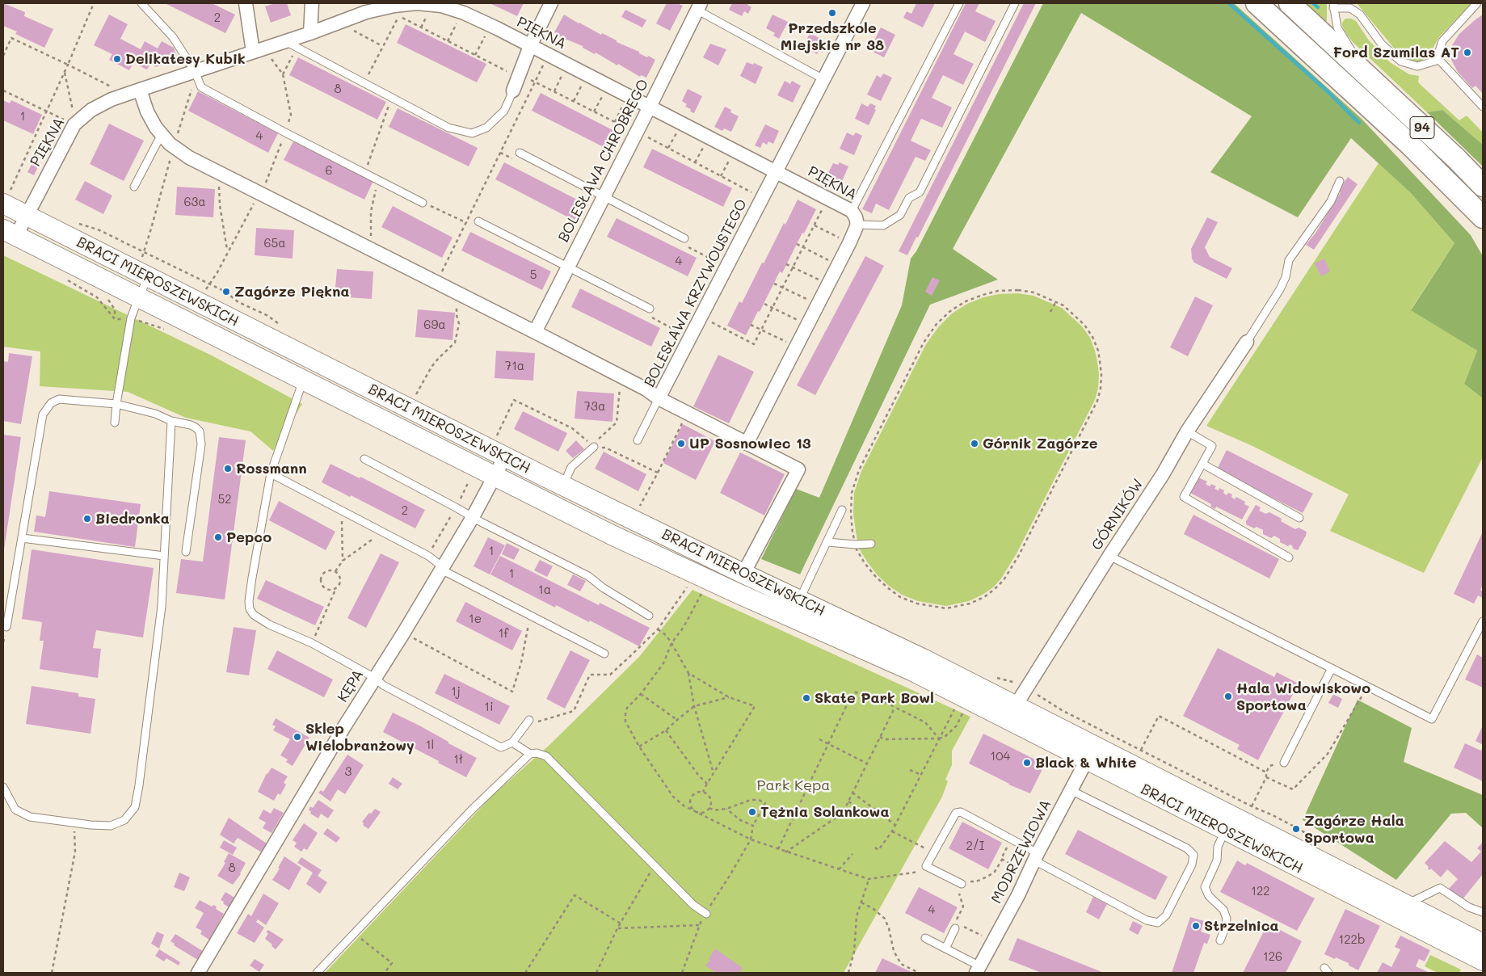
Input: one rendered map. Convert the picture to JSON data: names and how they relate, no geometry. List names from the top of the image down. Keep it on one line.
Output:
{"streets":{"main road":["94","BRACI MIEROSZEWSKICH"],"street":["PIĘKNA","BOLESŁAWA CHROBREGO","BOLESŁAWA KRZYWOUSTEGO","GÓRNIKÓW","KĘPA","MODRZEWIOWA"]},"crossings":[["PIĘKNA","BOLESŁAWA CHROBREGO"],["PIĘKNA","BRACI MIEROSZEWSKICH"],["PIĘKNA","BOLESŁAWA KRZYWOUSTEGO"],["BRACI MIEROSZEWSKICH","BOLESŁAWA KRZYWOUSTEGO"],["BRACI MIEROSZEWSKICH","GÓRNIKÓW"],["BRACI MIEROSZEWSKICH","KĘPA"],["BRACI MIEROSZEWSKICH","MODRZEWIOWA"]],"parks":["Park Kępa"],"places":["Przedszkole Miejskie nr 38","Ford Szumilas AT","Delikatesy Kubik","Zagórze Piękna","UP Sosnowiec 13","Górnik Zagórze","Rossmann","Biedronka","Pepco","Hala Widowiskowo Sportowa","Skate Park Bowl","Sklep Wielobranżowy","Black & White","Tężnia Solankowa","Zagórze Hala Sportowa","Strzelnica"],"house_numbers":["2","8","1","4","6","63a","65a","4","5","69a","71a","73a","52","2","1","1","1a","1e","1f","1j","1i","1l","104","1ł","3","2/I","8","122","4","122b","126"]}
